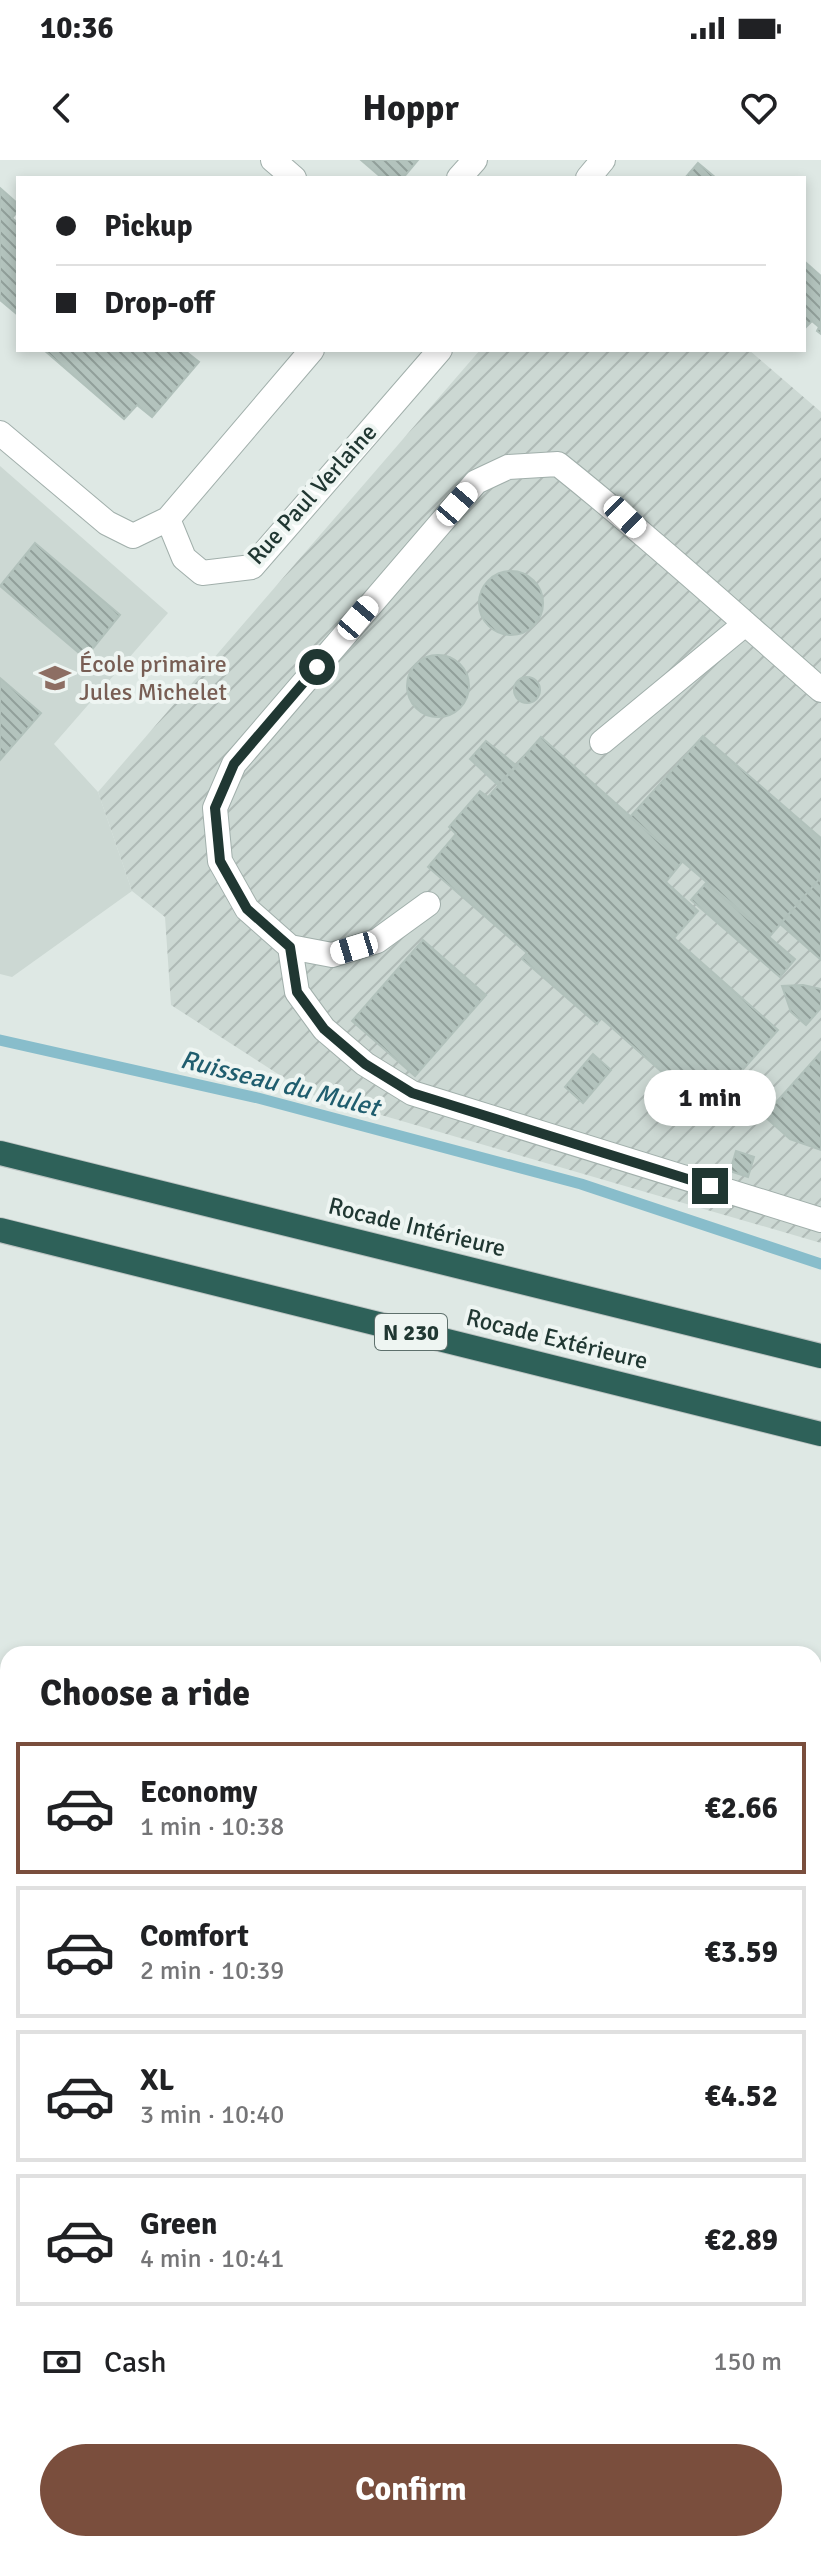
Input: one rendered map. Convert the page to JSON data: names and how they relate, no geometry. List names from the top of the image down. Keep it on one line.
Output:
{"streets":{"highway":["Rocade Intérieure","N 230","Rocade Extérieure"],"street":["Rue Paul Verlaine"]},"water":["Ruisseau du Mulet"],"places":{"school or university":["École primaire Jules Michelet"]},"page":{"status":"10:36","header":"Hoppr","banner":["Pickup","Drop-off"],"bubble":"1 min","heading":"Choose a ride","list":[{"name":"Economy","note":"1 min · 10:38","value":"€2.66"},{"name":"Comfort","note":"2 min · 10:39","value":"€3.59"},{"name":"XL","note":"3 min · 10:40","value":"€4.52"},{"name":"Green","note":"4 min · 10:41","value":"€2.89"}],"pay":["Cash","150 m"],"buttons":"Confirm"}}
